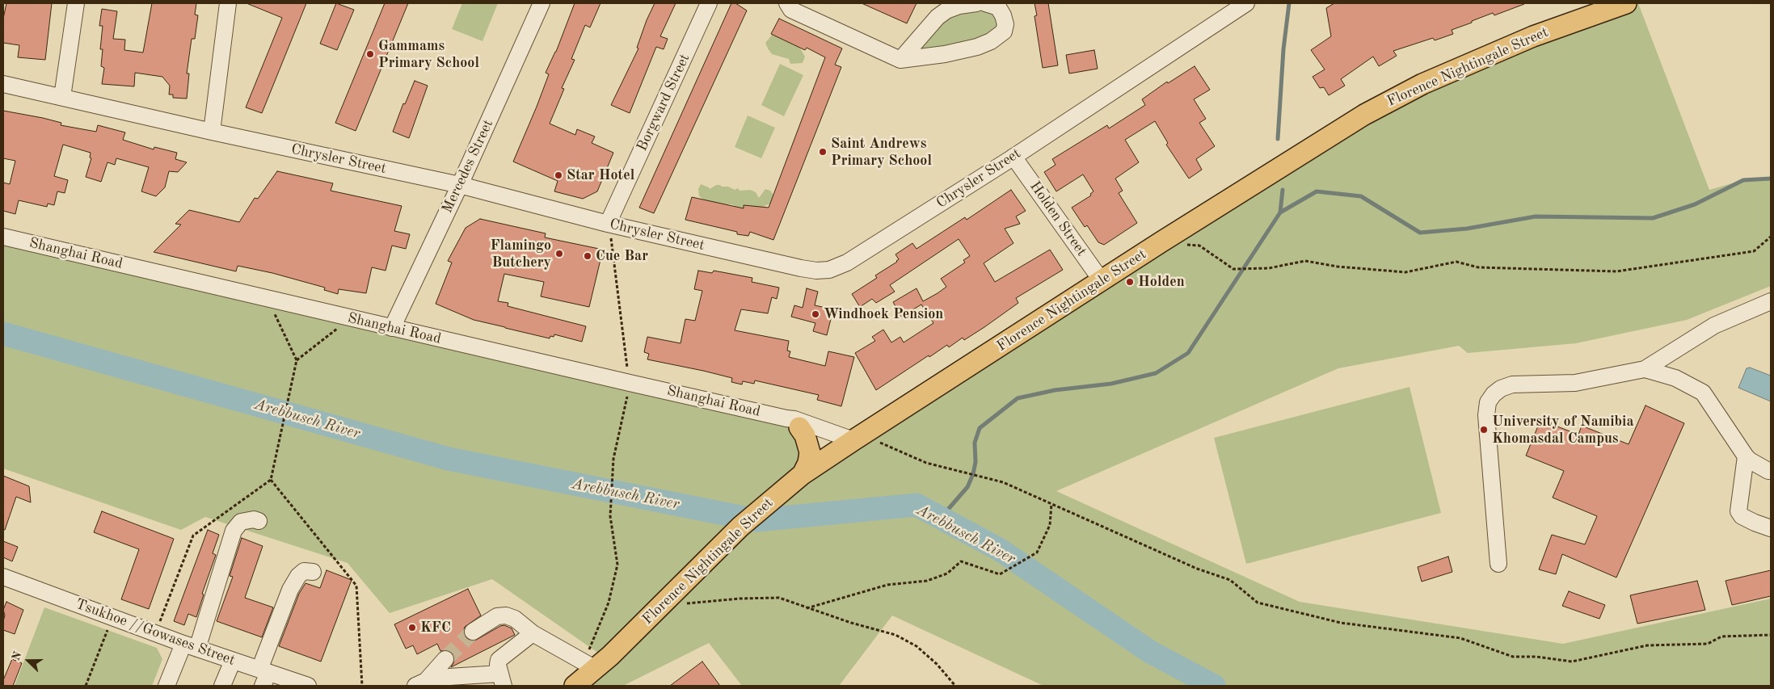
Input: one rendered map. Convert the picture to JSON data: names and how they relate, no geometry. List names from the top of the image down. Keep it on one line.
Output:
{"streets":{"main road":["Florence Nightingale Street"],"street":["Borgward Street","Chrysler Street","Mercedes Street","Holden Street","Shanghai Road","Tsukhoe //Gowases Street"]},"crossings":[["Florence Nightingale Street","Holden Street"],["Florence Nightingale Street","Shanghai Road"],["Borgward Street","Chrysler Street"],["Chrysler Street","Mercedes Street"],["Chrysler Street","Holden Street"],["Mercedes Street","Shanghai Road"]],"water":["Arebbusch River"],"places":["Gammams Primary School","Saint Andrews Primary School","Star Hotel","Flamingo Butchery","Cue Bar","Holden","Windhoek Pension","University of Namibia Khomasdal Campus","KFC"],"north":"left"}
